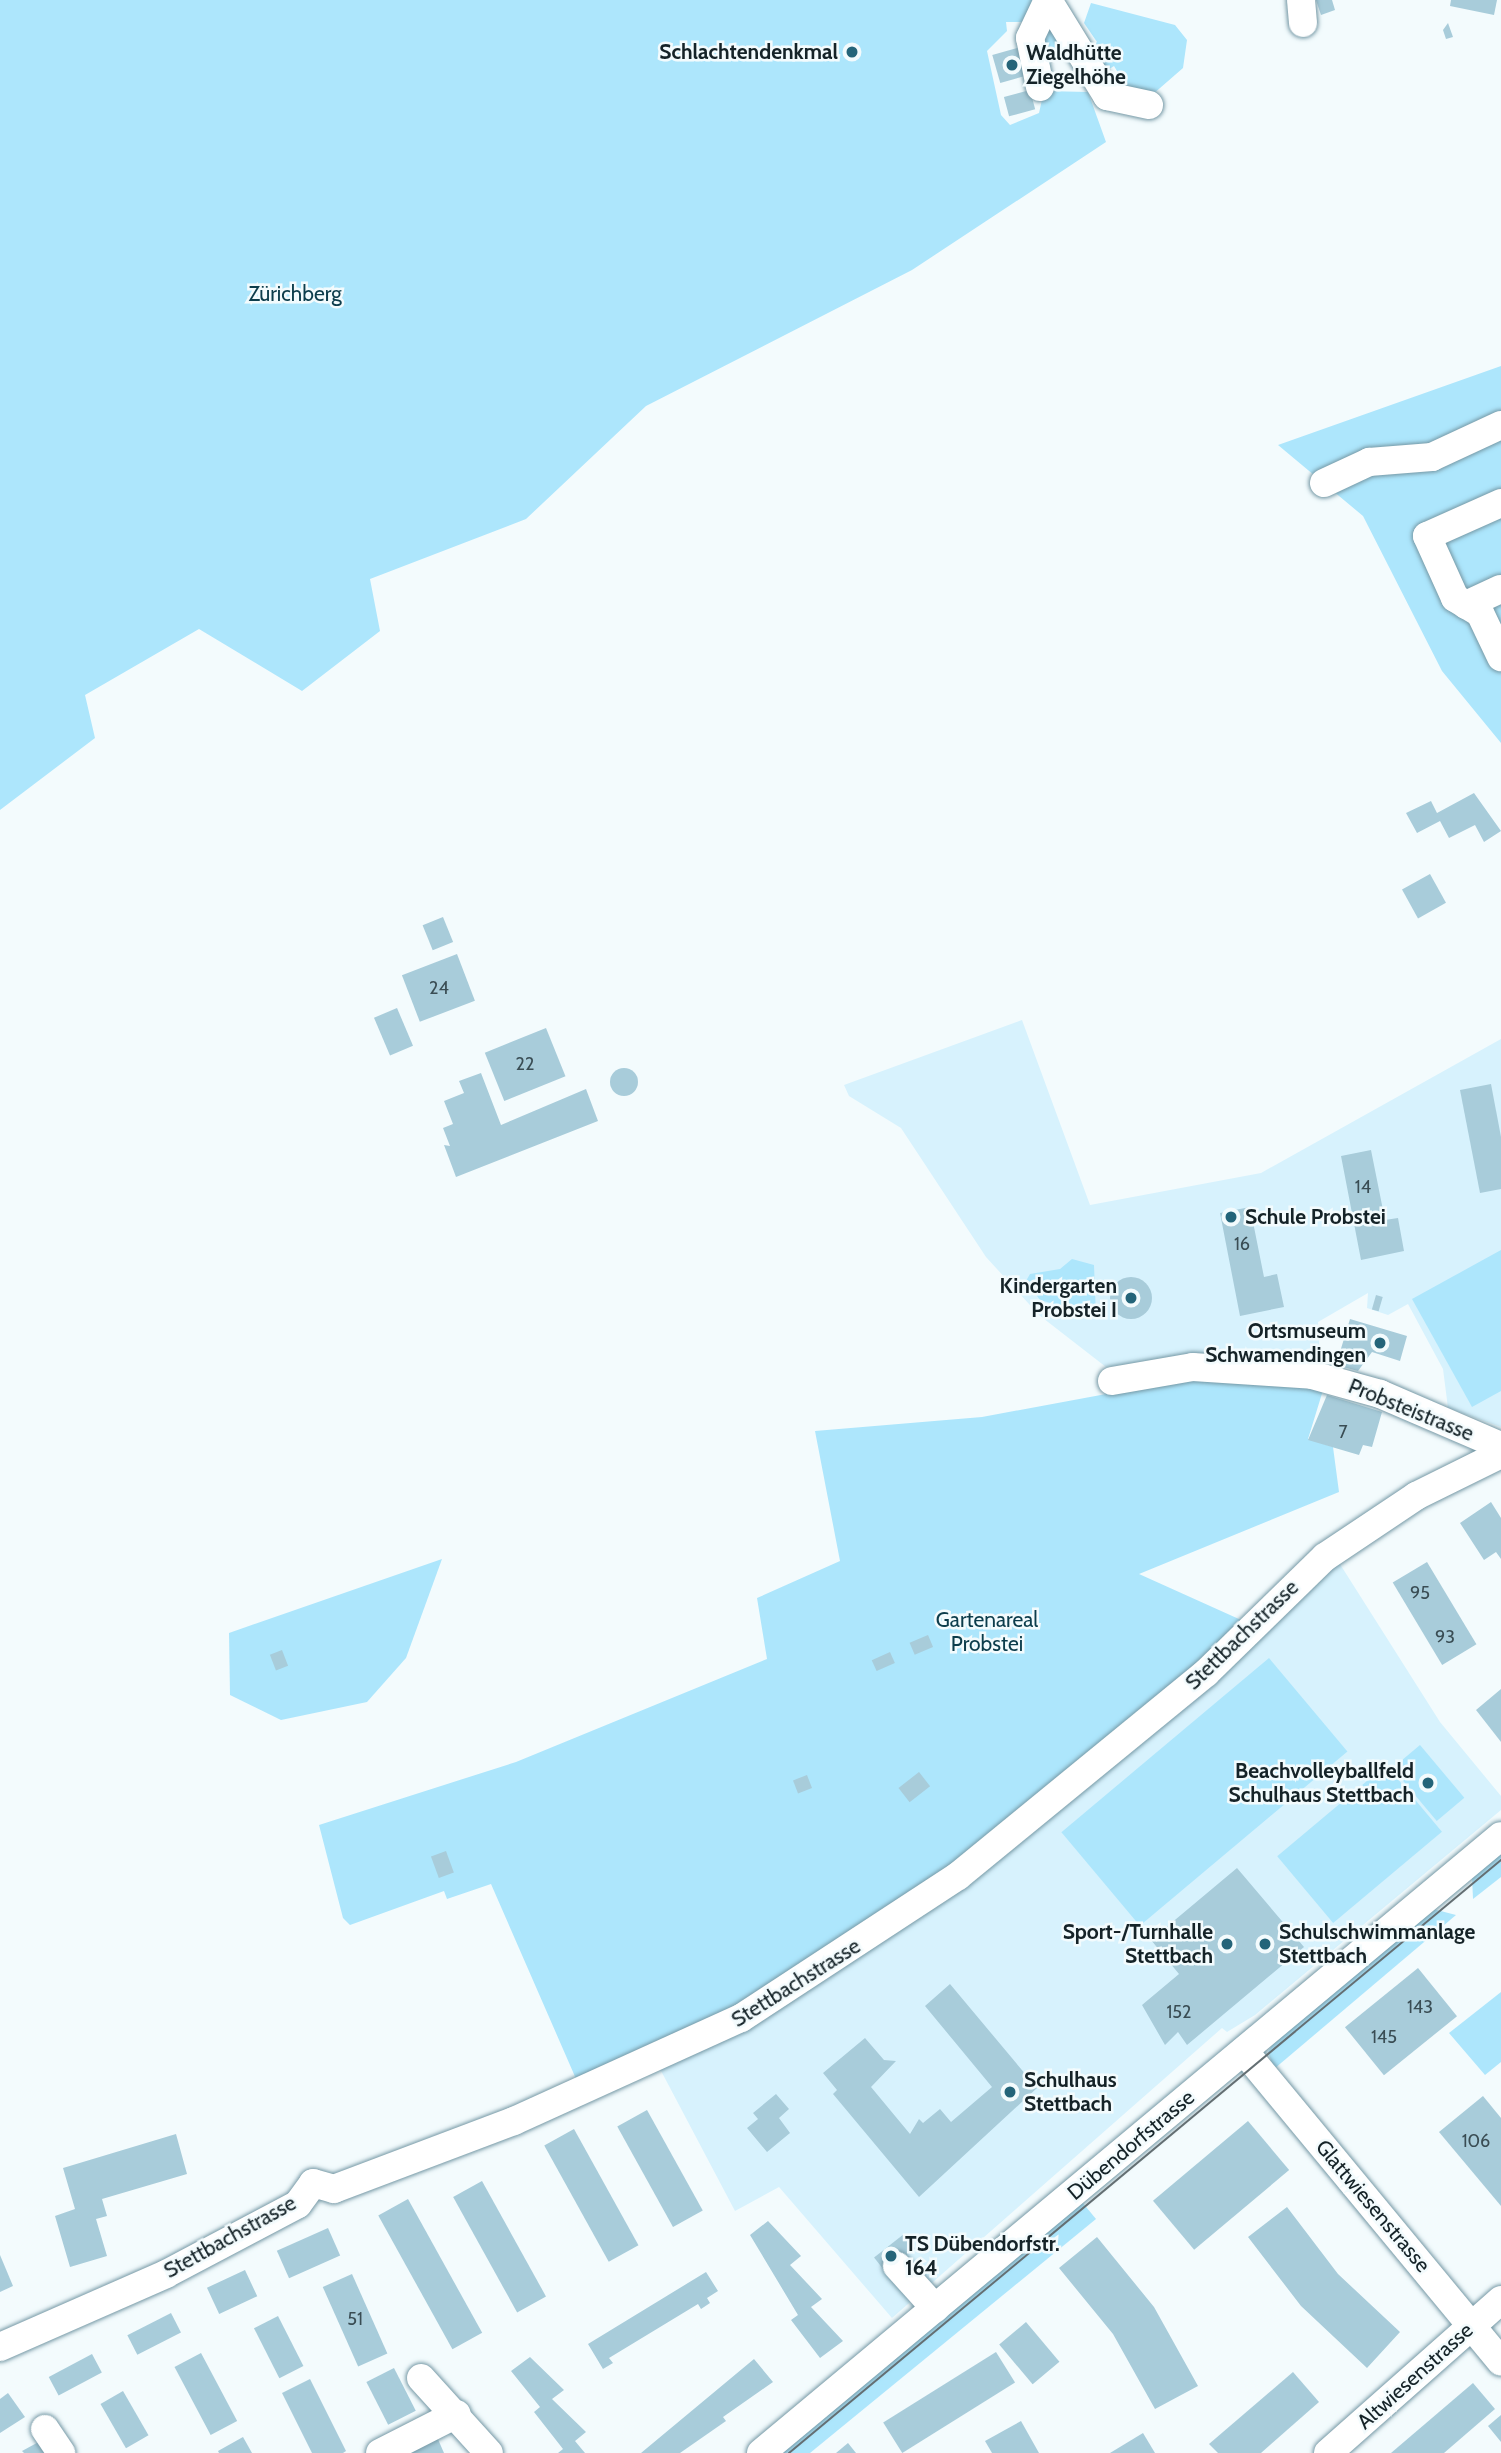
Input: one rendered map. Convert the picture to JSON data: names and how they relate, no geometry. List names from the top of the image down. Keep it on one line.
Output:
{"streets":{"street":["Probsteistrasse","Stettbachstrasse","Dübendorfstrasse","Glattwiesenstrasse","Altwiesenstrasse"]},"crossings":[["Dübendorfstrasse","Glattwiesenstrasse"],["Glattwiesenstrasse","Altwiesenstrasse"]],"parks":["Zürichberg","Gartenareal Probstei"],"places":["Schlachtendenkmal","Waldhütte Ziegelhöhe","Schule Probstei","Kindergarten Probstei I","Ortsmuseum Schwamendingen","Beachvolleyballfeld Schulhaus Stettbach","Sport-/Turnhalle Stettbach","Schulschwimmanlage Stettbach","Schulhaus Stettbach","TS Dübendorfstr. 164"],"house_numbers":["24","22","14","16","7","95","93","143","152","145","106","51"]}
